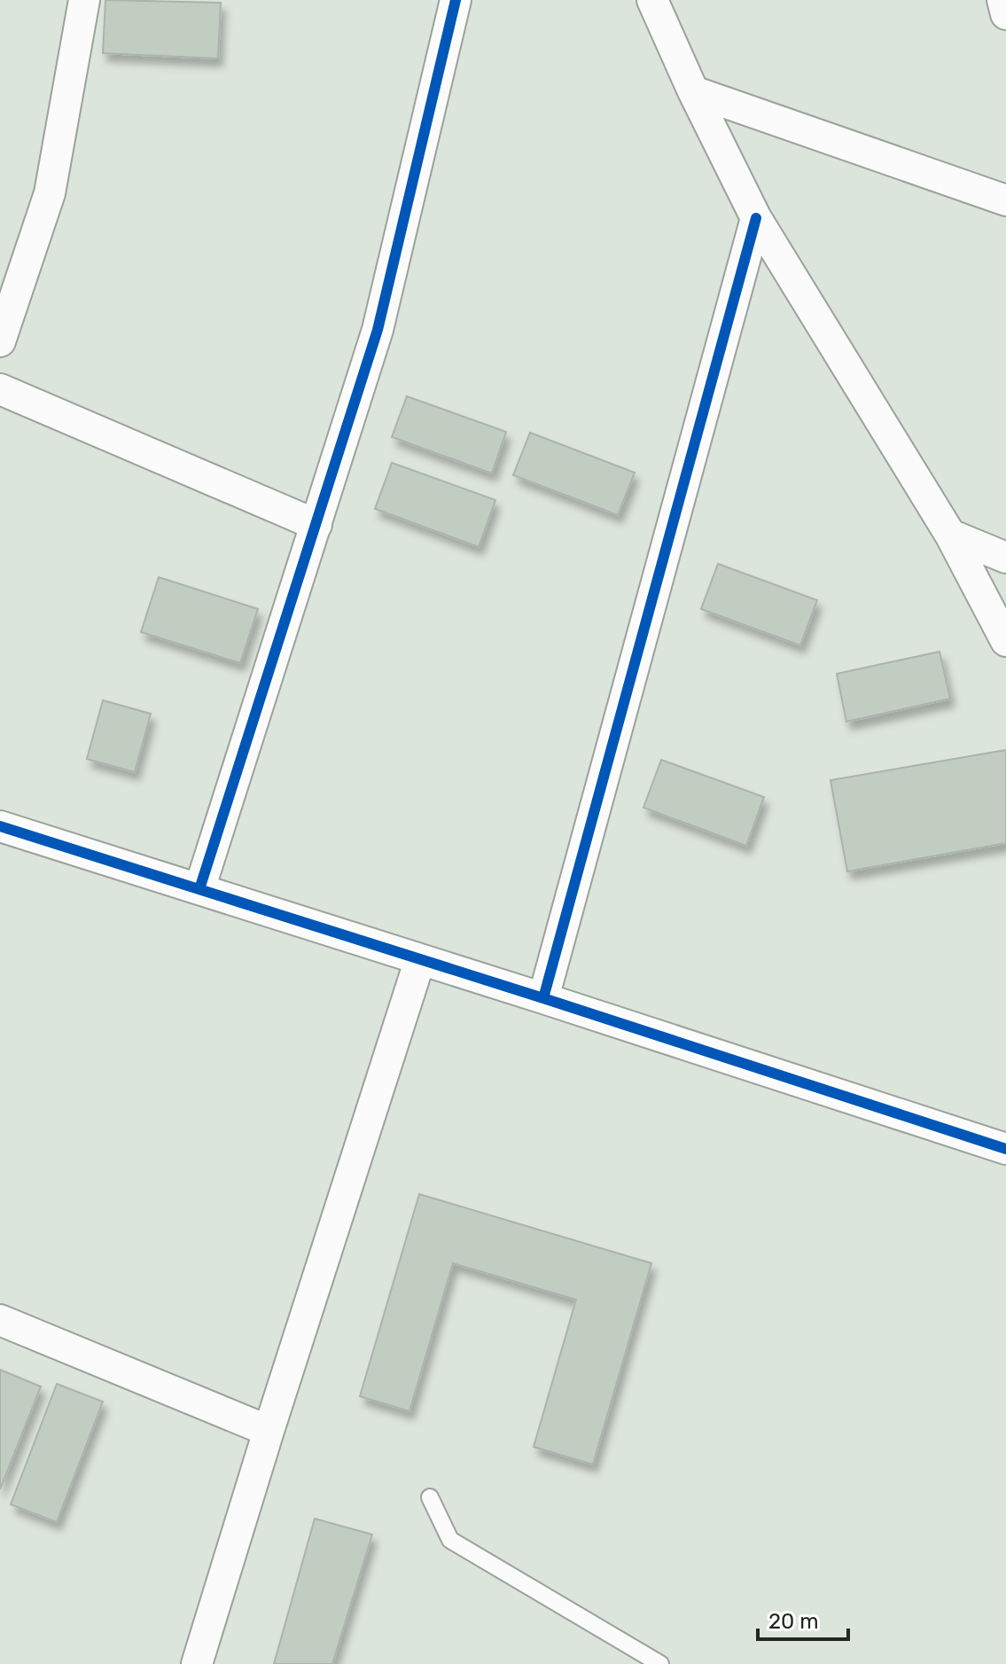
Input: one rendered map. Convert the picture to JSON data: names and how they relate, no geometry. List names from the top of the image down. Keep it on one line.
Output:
{"scale_bar":"20 m"}
